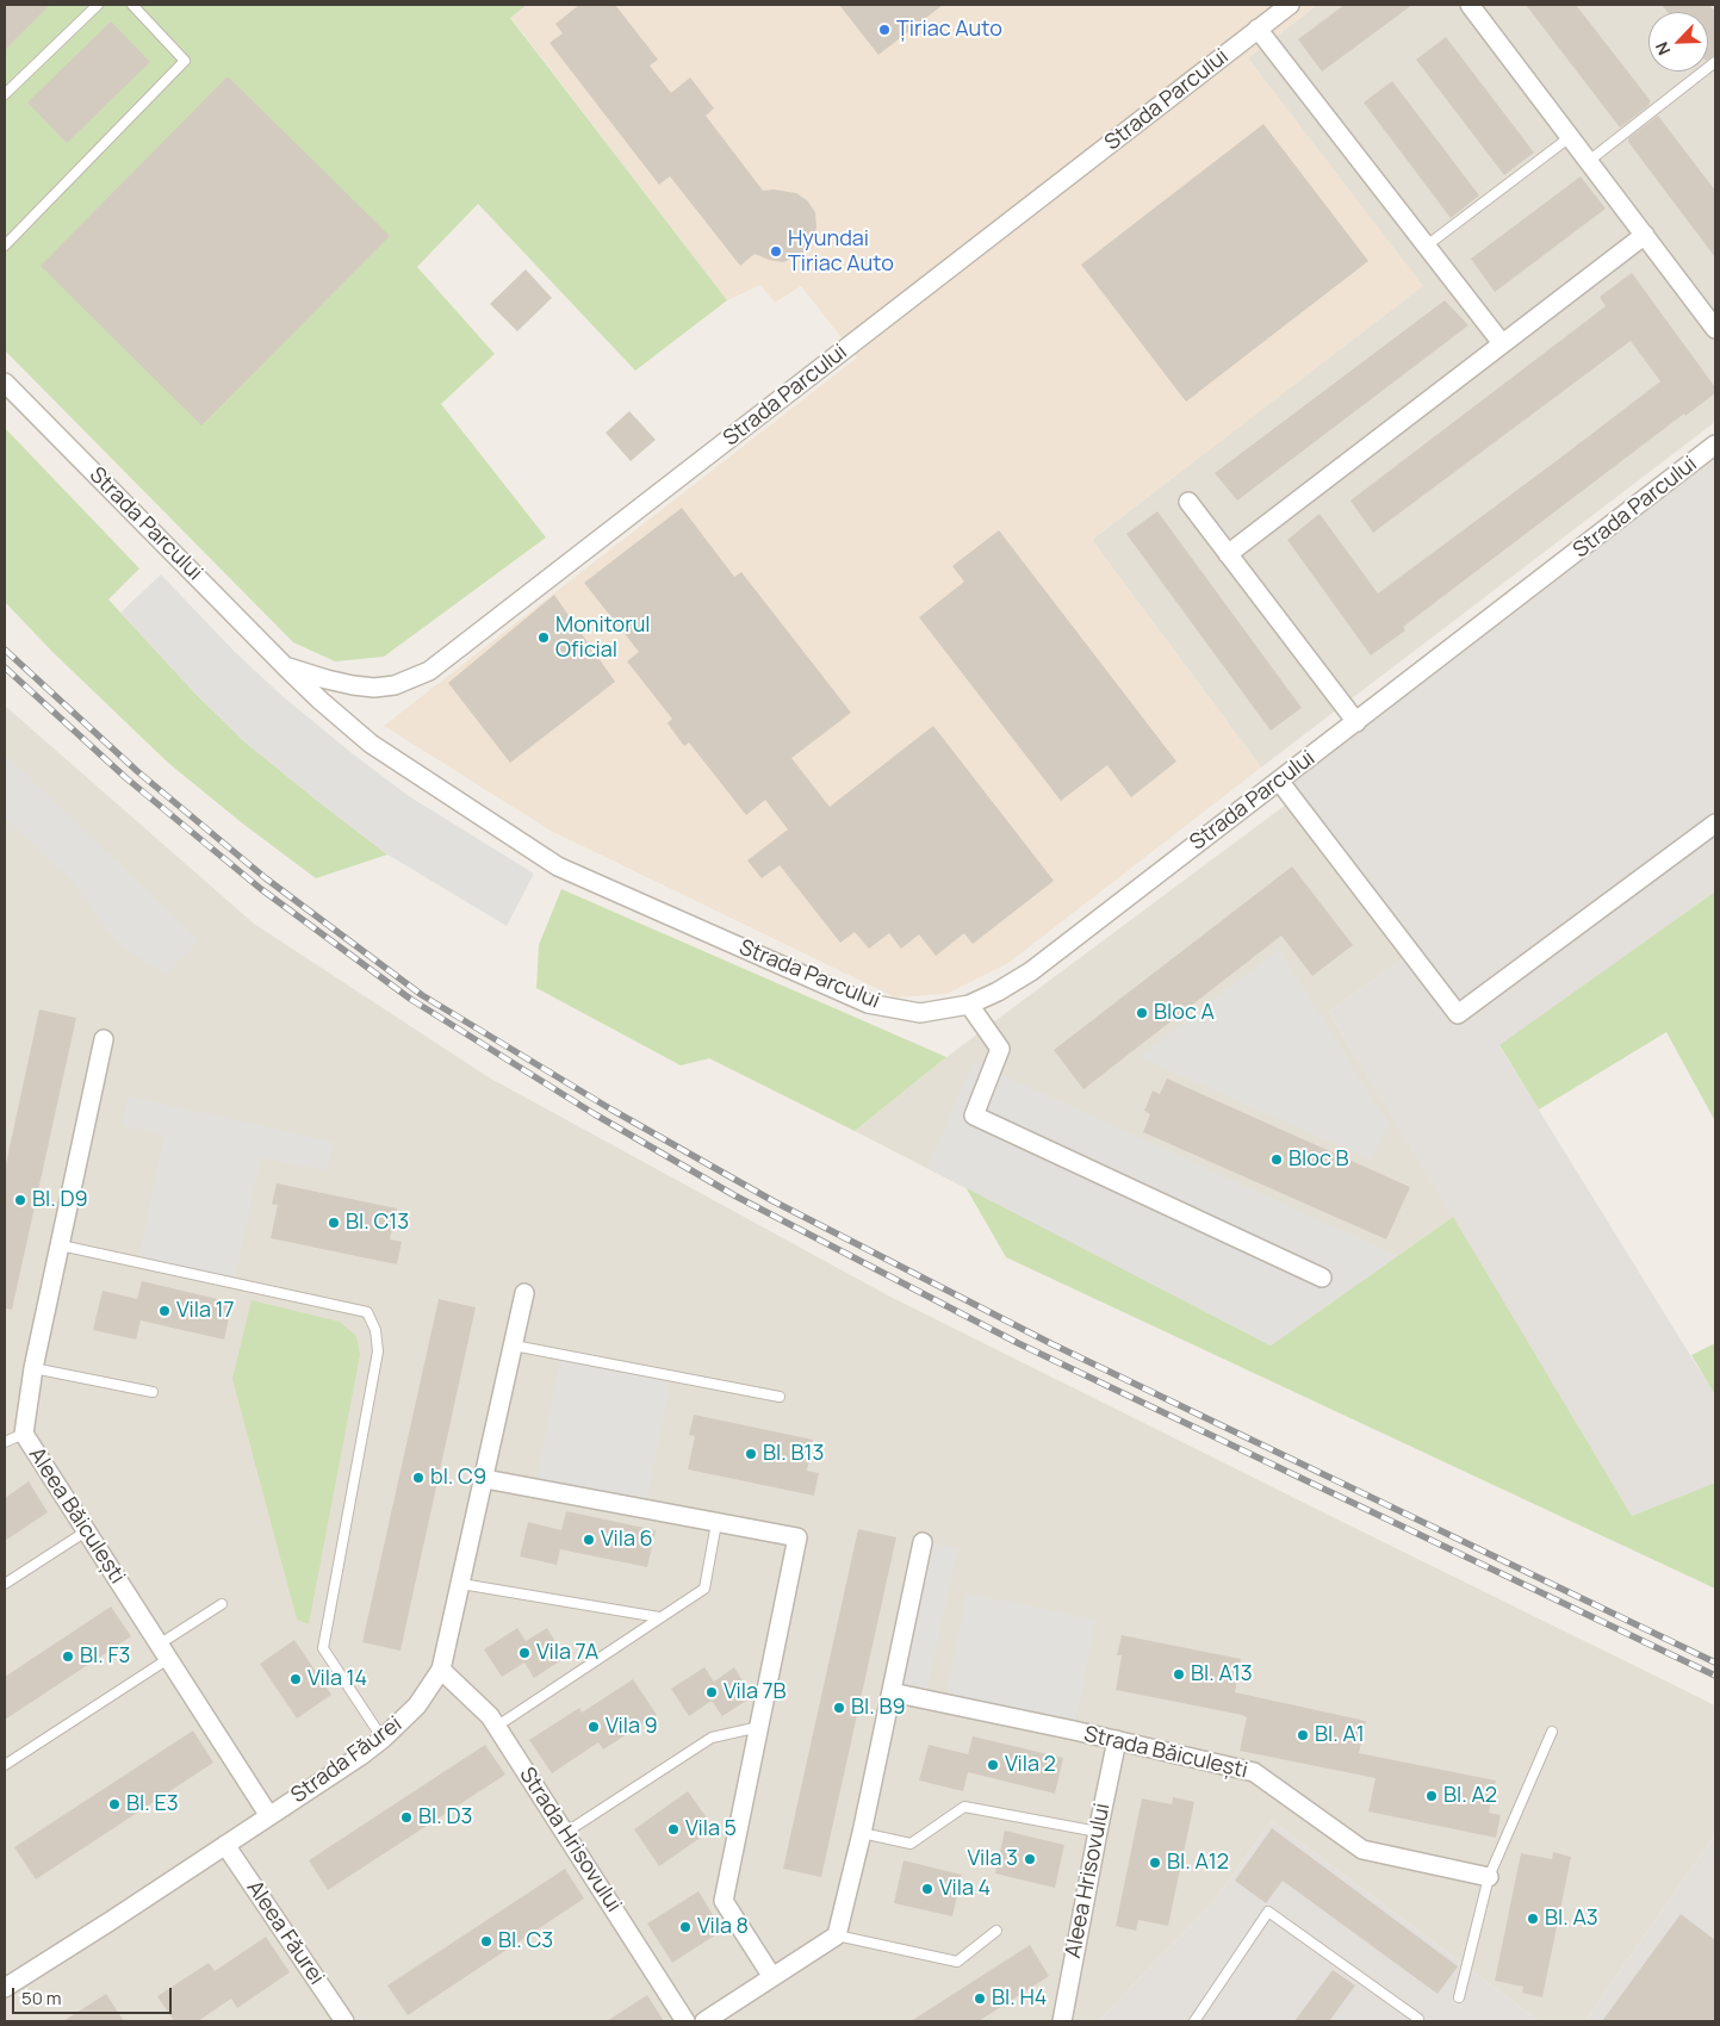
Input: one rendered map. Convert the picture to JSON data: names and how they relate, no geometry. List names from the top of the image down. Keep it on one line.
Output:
{"streets":{"street":["Strada Parcului","Aleea Băiculești","Strada Băiculești","Strada Făurei","Strada Hrisovului","Aleea Hrisovului","Aleea Făurei"]},"crossings":[["Aleea Băiculești","Strada Făurei"],["Strada Băiculești","Aleea Hrisovului"],["Strada Făurei","Strada Hrisovului"],["Strada Făurei","Aleea Făurei"]],"places":["Țiriac Auto","Hyundai Tiriac Auto","Monitorul Oficial","Bloc A","Bloc B","Bl. D9","Bl. C13","Vila 17","Bl. B13","bl. C9","Vila 6","Vila 7A","Bl. F3","Bl. A13","Vila 14","Vila 7B","Bl. B9","Vila 9","Bl. A1","Vila 2","Bl. A2","Bl. E3","Bl. D3","Vila 5","Vila 3","Bl. A12","Vila 4","Bl. A3","Vila 8","Bl. C3","Bl. H4"],"scale_bar":"50 m","north":"bottom left"}
